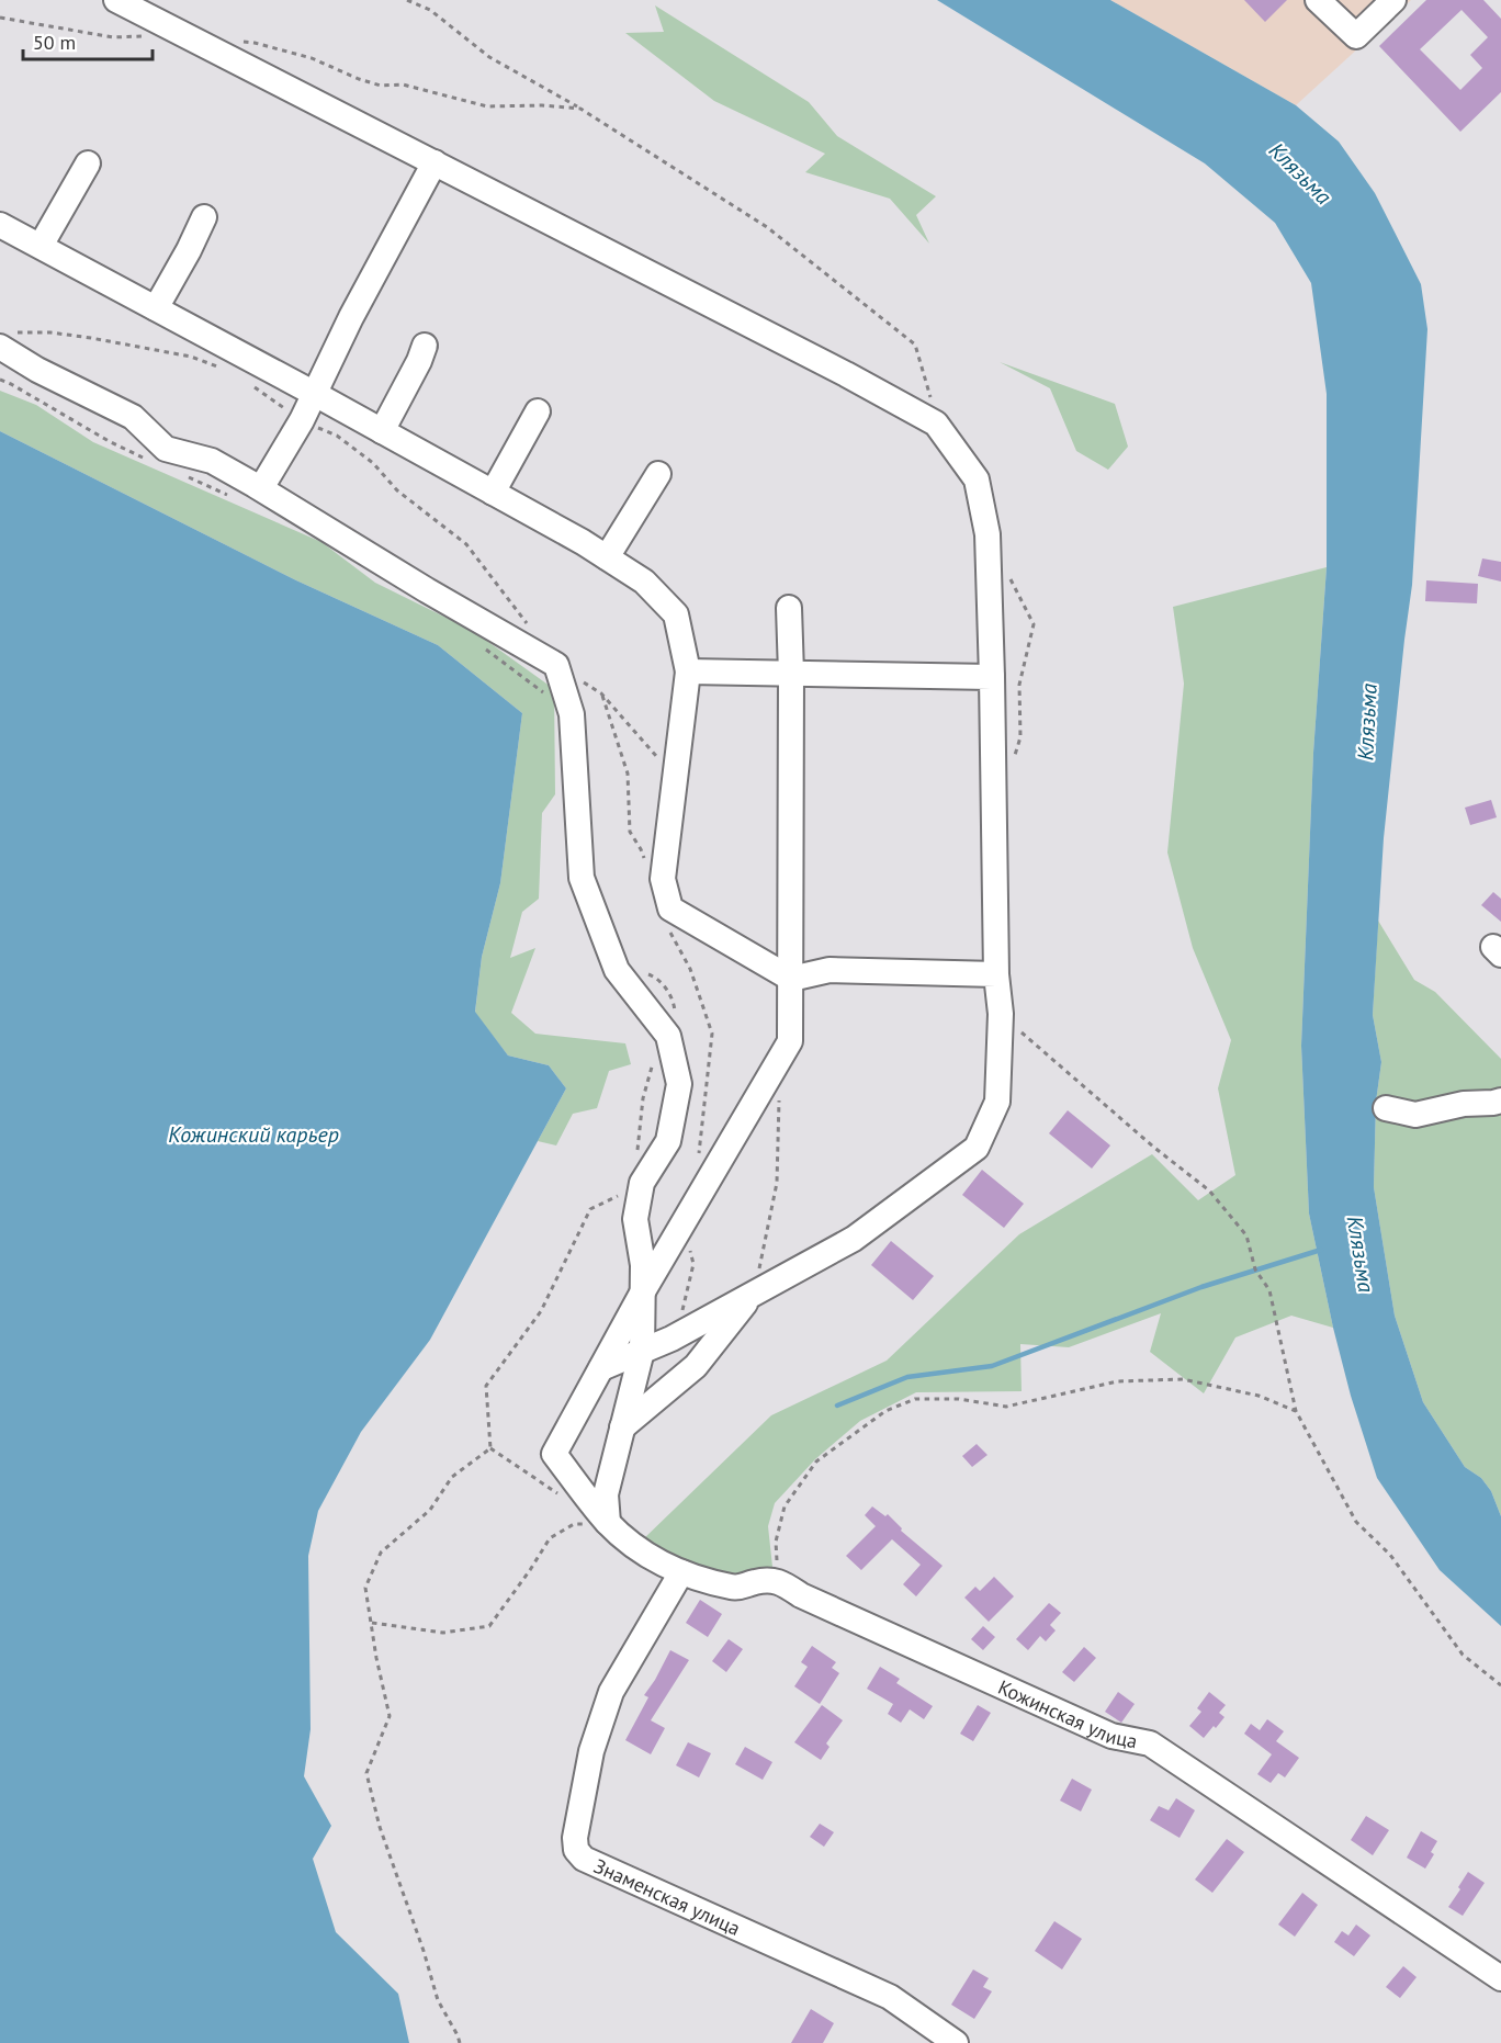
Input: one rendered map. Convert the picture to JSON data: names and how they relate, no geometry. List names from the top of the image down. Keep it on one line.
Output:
{"streets":{"street":["Кожинская улица","Знаменская улица"]},"water":["Клязьма","Кожинский карьер"],"scale_bar":"50 m"}
